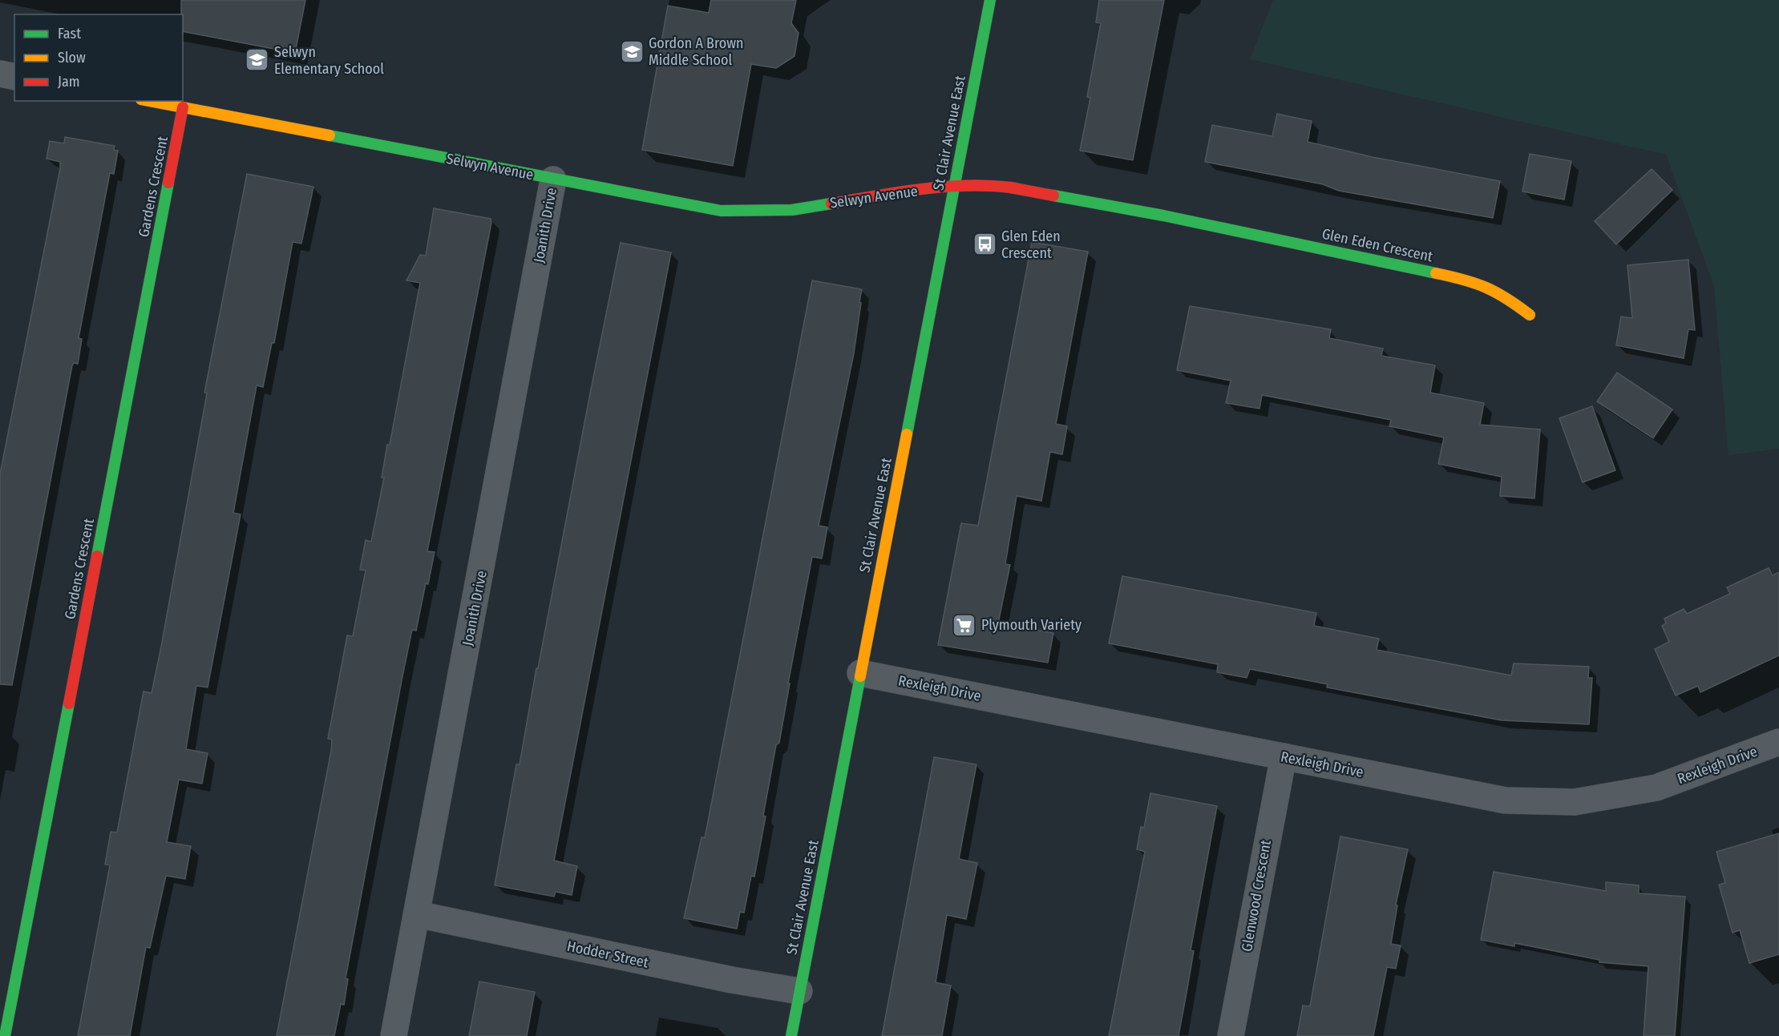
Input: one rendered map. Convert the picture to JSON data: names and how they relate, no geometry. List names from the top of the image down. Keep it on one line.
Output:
{"streets":{"street":["St Clair Avenue East","Selwyn Avenue","Gardens Crescent","Joanith Drive","Glen Eden Crescent","Rexleigh Drive","Glenwood Crescent","Hodder Street"]},"crossings":[["St Clair Avenue East","Selwyn Avenue"],["St Clair Avenue East","Glen Eden Crescent"],["St Clair Avenue East","Rexleigh Drive"],["St Clair Avenue East","Hodder Street"],["Selwyn Avenue","Gardens Crescent"],["Selwyn Avenue","Joanith Drive"],["Selwyn Avenue","Glen Eden Crescent"],["Joanith Drive","Hodder Street"],["Rexleigh Drive","Glenwood Crescent"]],"places":{"school or university":["Gordon A Brown Middle School","Selwyn Elementary School"],"bus stop":["Glen Eden Crescent"],"supermarket":["Plymouth Variety"]},"legend":["Fast","Slow","Jam"]}
